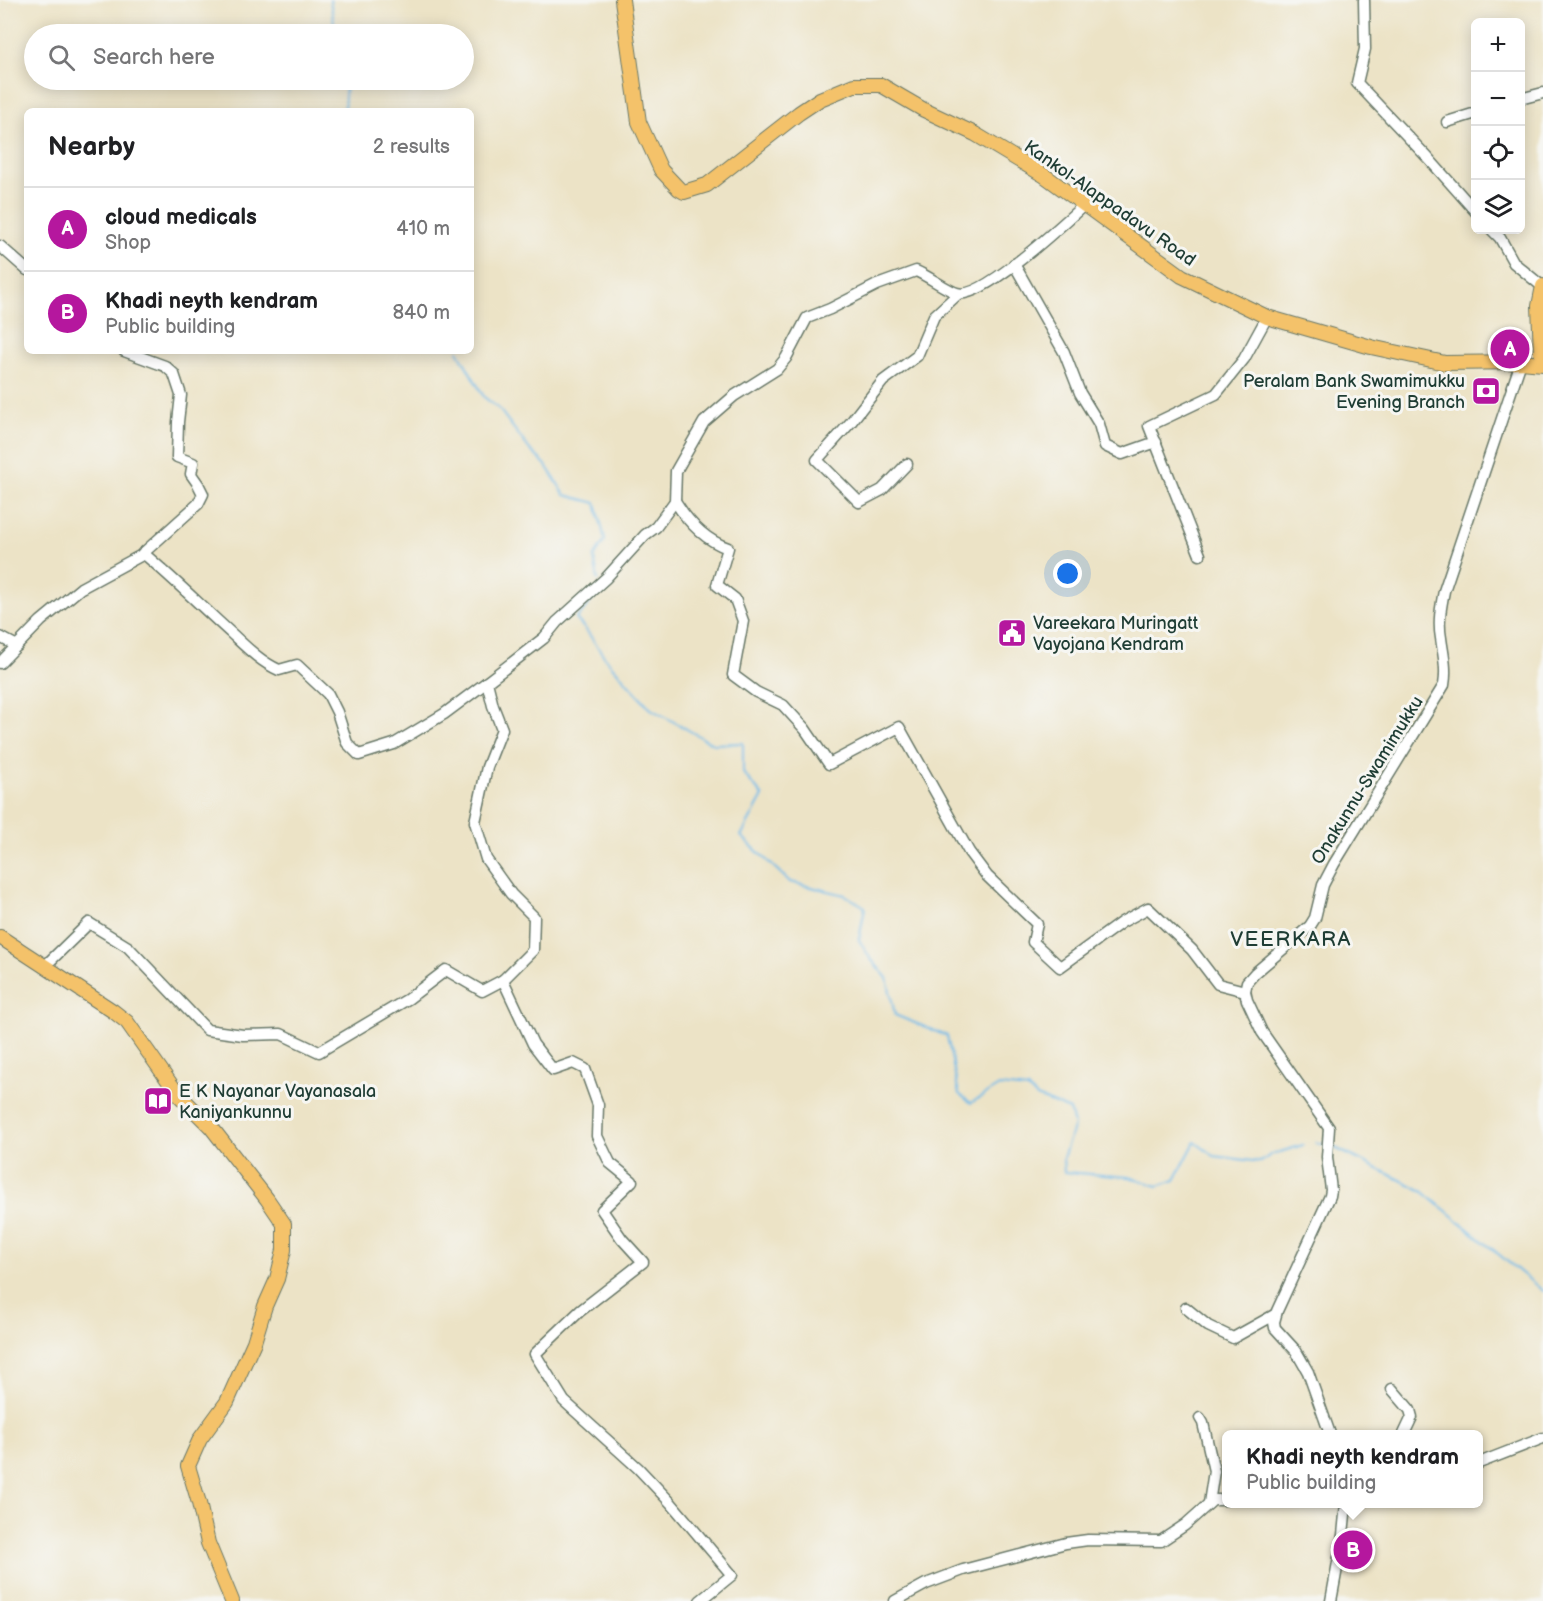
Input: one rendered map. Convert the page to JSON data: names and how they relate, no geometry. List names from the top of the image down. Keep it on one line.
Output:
{"streets":{"main road":["Kankol-Alappadavu Road"],"street":["Onakunnu-Swamimukku"]},"crossings":[["Kankol-Alappadavu Road","Onakunnu-Swamimukku"]],"districts":["VEERKARA"],"places":{"bank":["Peralam Bank Swamimukku Evening Branch"],"public building":["Vareekara Muringatt Vayojana Kendram"],"library":["E K Nayanar Vayanasala Kaniyankunnu"]},"page":{"map_buttons":["+","−"],"search":"Search here","heading":["Nearby","2 results"],"list":[{"mark":"A","name":"cloud medicals","note":"Shop","value":"410 m"},{"mark":"B","name":"Khadi neyth kendram","note":"Public building","value":"840 m"}],"pins":["A","B"],"popup":["Khadi neyth kendram","Public building"]}}
